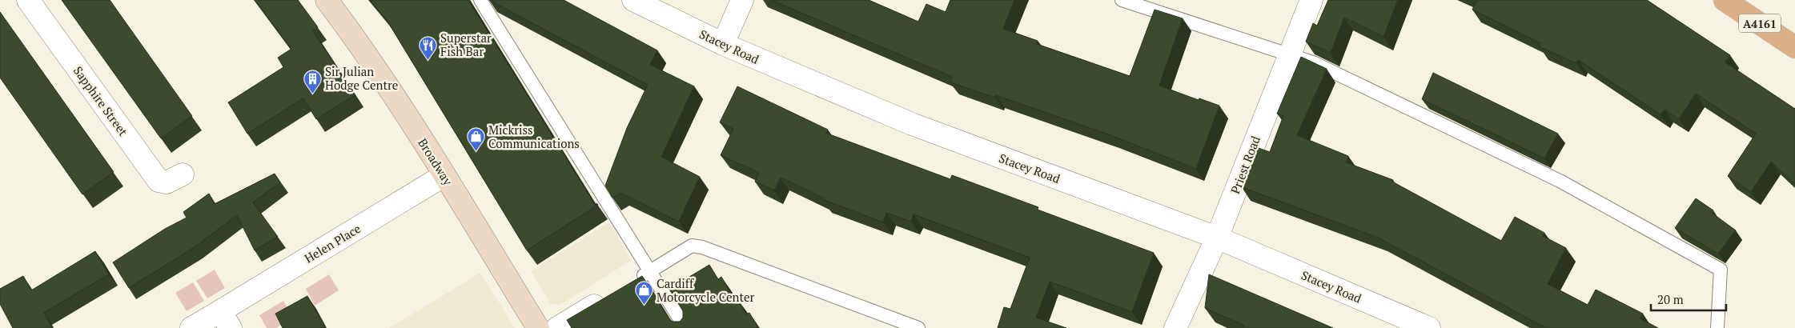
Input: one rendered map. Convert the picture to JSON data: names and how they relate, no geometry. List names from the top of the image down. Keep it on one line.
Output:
{"streets":{"main road":["A4161","Broadway"],"street":["Stacey Road","Sapphire Street","Priest Road","Helen Place"]},"crossings":[["Stacey Road","Priest Road"],["Broadway","Helen Place"]],"places":{"restaurant":["Superstar Fish Bar"],"building":["Sir Julian Hodge Centre"],"shop":["Mickriss Communications","Cardiff Motorcycle Center"]},"scale_bar":"20 m"}
